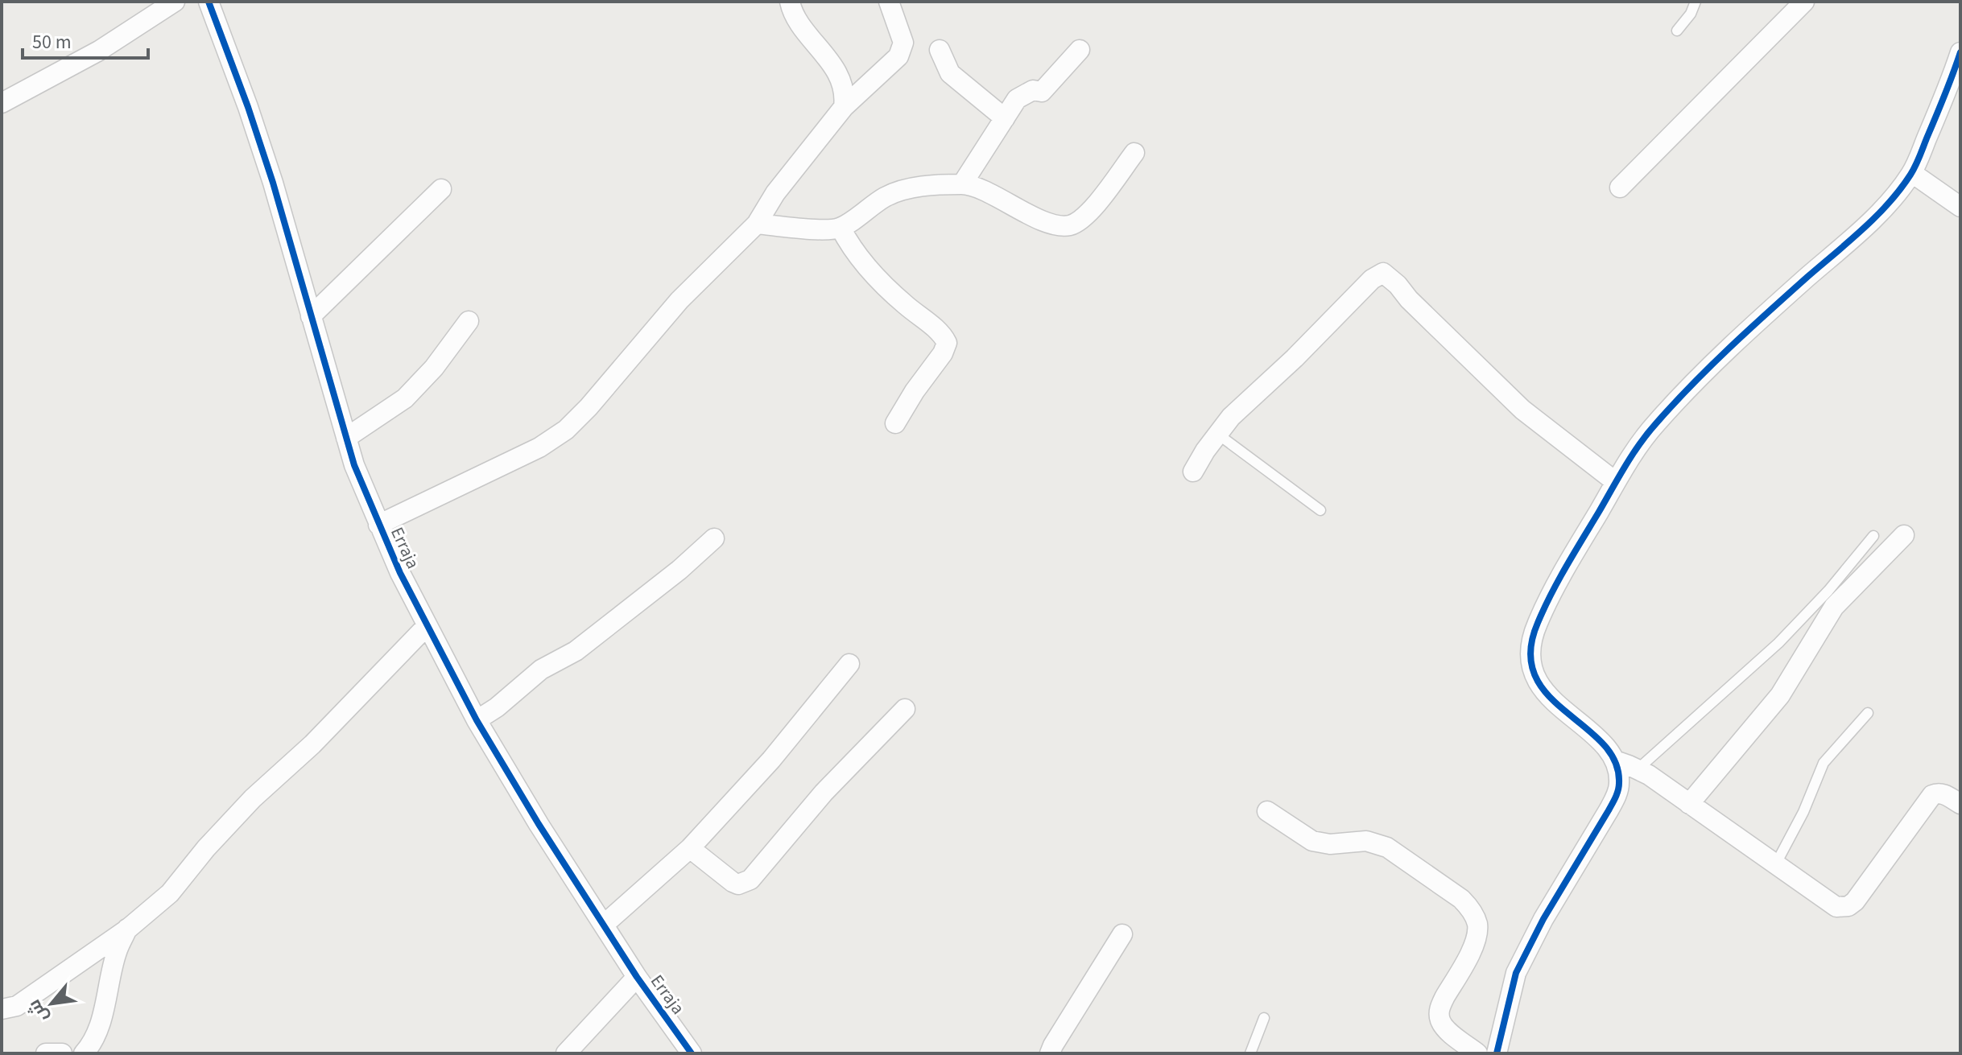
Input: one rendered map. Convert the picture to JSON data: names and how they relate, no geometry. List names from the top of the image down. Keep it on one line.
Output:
{"streets":{"street":["Erraja"]},"scale_bar":"50 m","north":"bottom left"}
